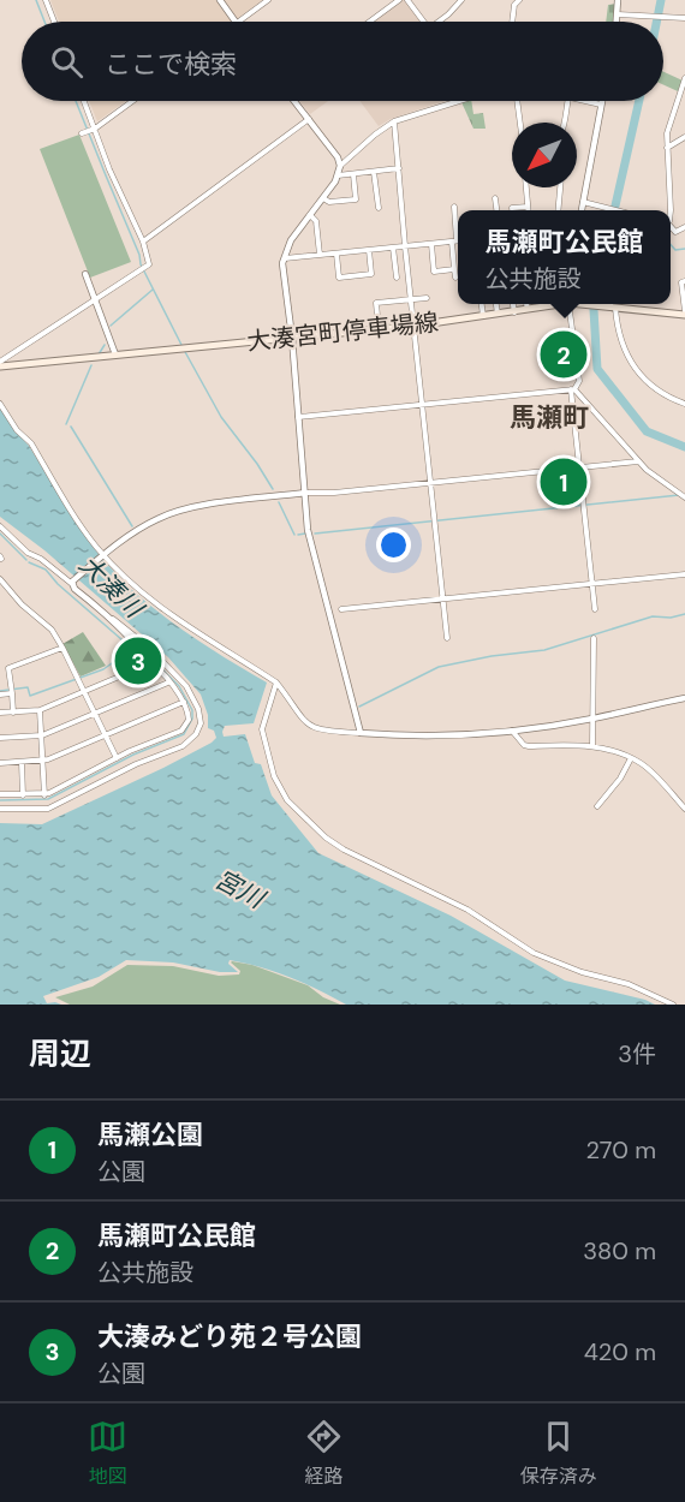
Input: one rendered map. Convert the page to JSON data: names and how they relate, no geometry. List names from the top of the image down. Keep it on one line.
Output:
{"streets":{"main road":["大湊宮町停車場線"]},"districts":["馬瀬町"],"water":["大湊川","宮川"],"north":"bottom left","page":{"search":"ここで検索","popup":["馬瀬町公民館","公共施設"],"pins":["2","1","3"],"heading":["周辺","3件"],"list":[{"mark":"1","name":"馬瀬公園","note":"公園","value":"270 m"},{"mark":"2","name":"馬瀬町公民館","note":"公共施設","value":"380 m"},{"mark":"3","name":"大湊みどり苑２号公園","note":"公園","value":"420 m"}],"nav":["地図","経路","保存済み"]}}
